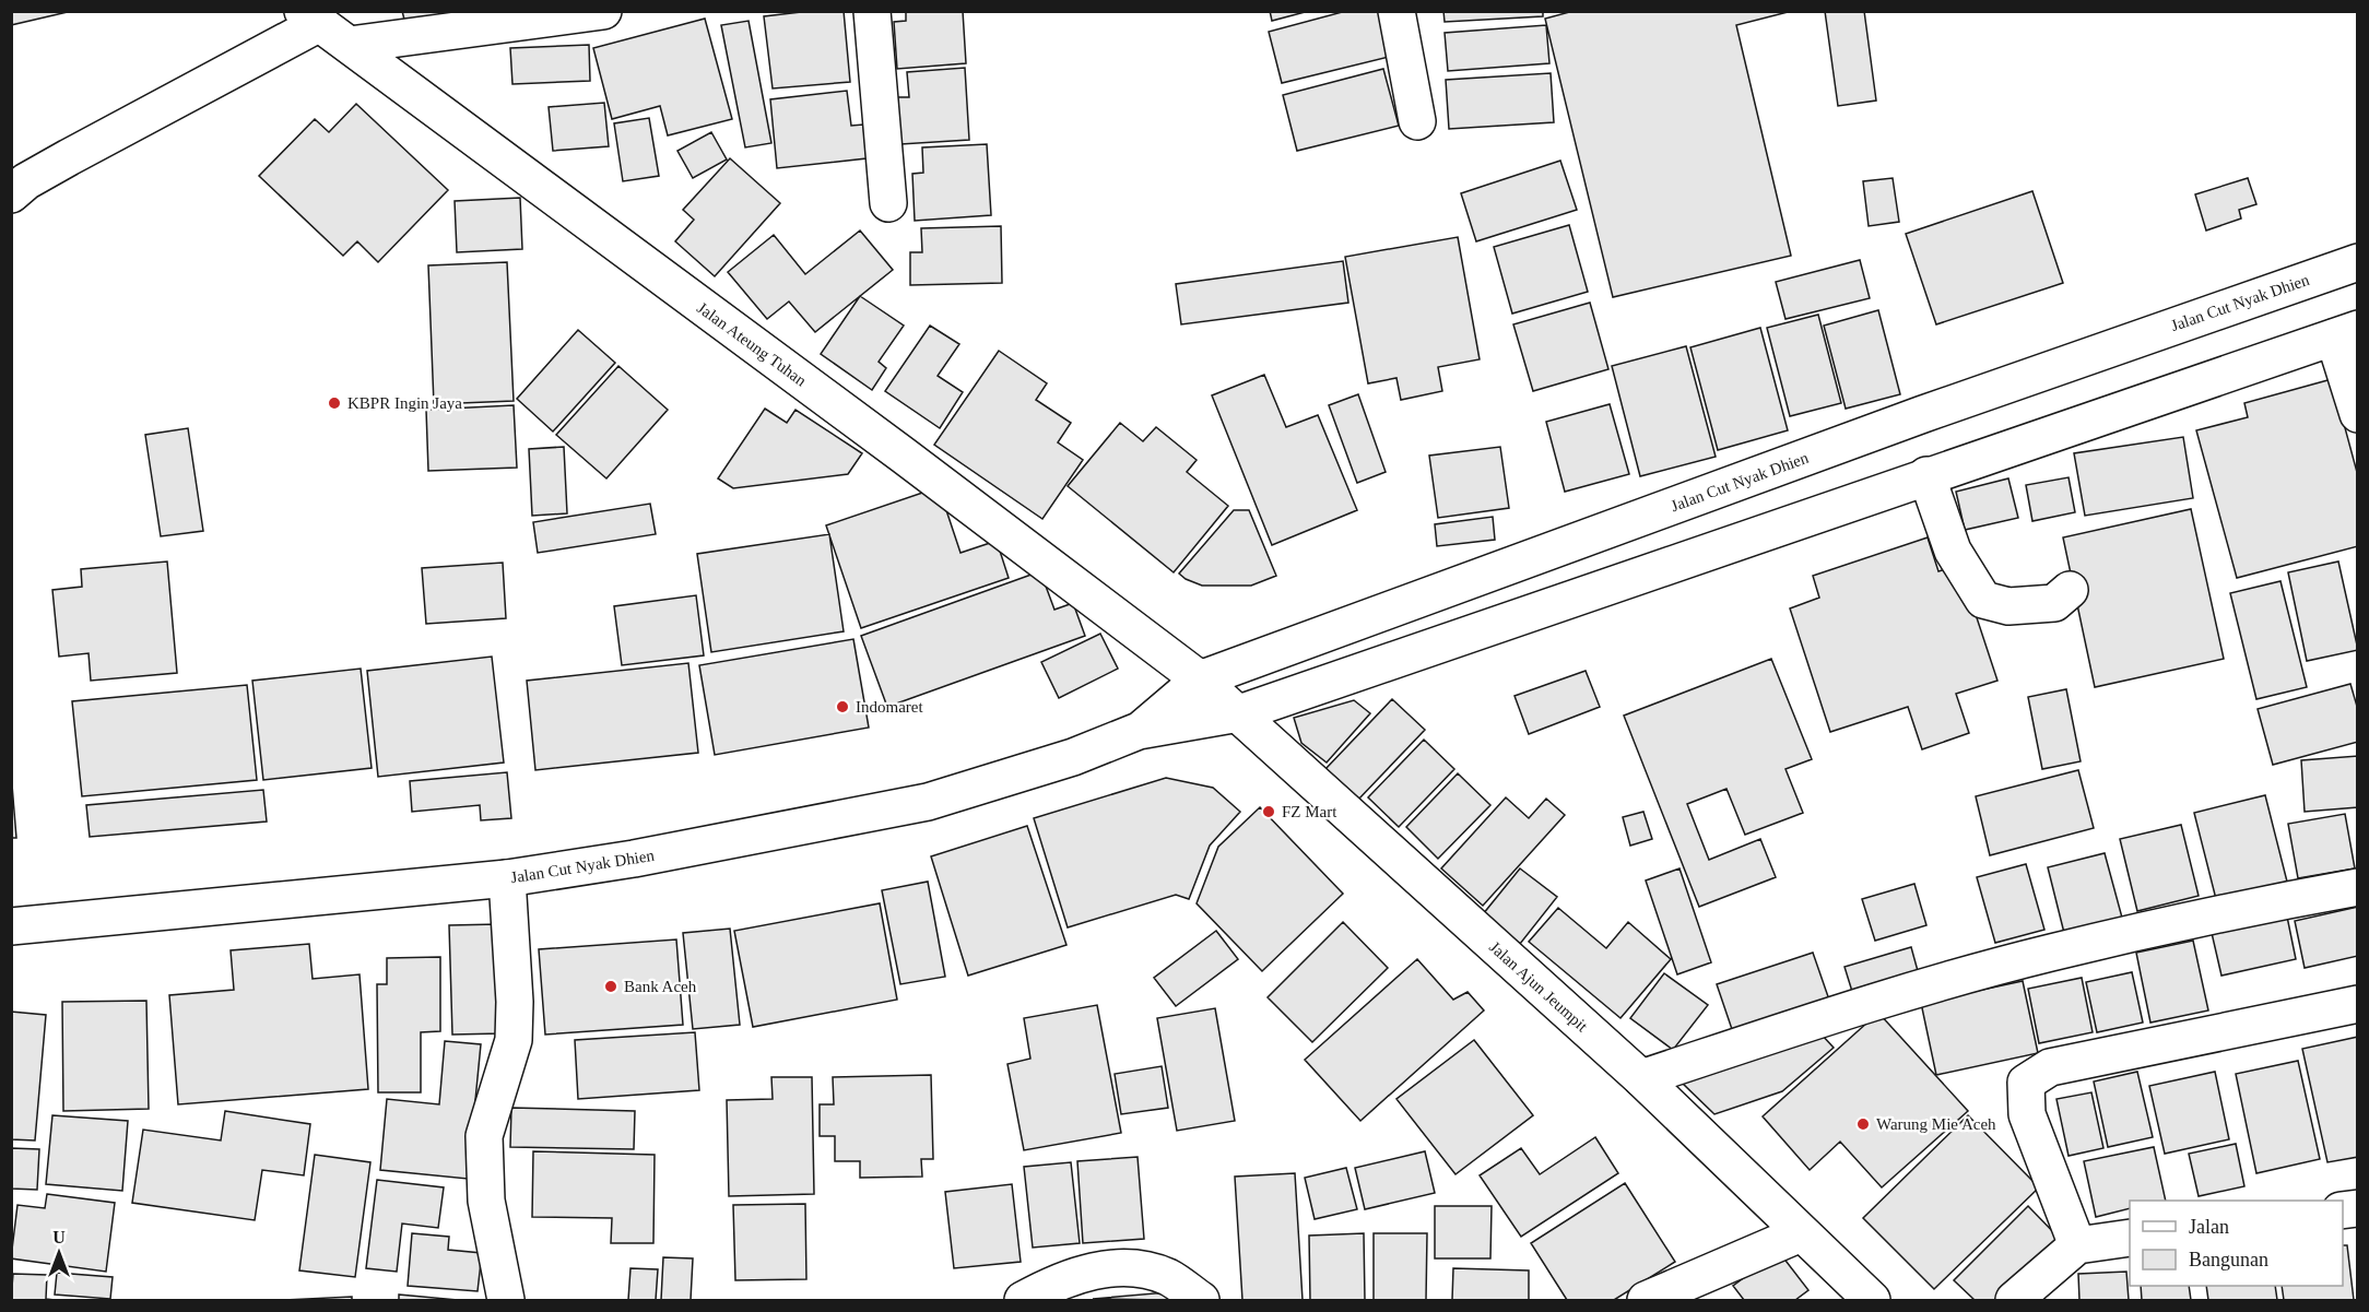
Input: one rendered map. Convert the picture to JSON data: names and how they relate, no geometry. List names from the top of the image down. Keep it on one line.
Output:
{"streets":{"main road":["Jalan Cut Nyak Dhien","Jalan Ateung Tuhan","Jalan Ajun Jeumpit"]},"crossings":[["Jalan Cut Nyak Dhien","Jalan Ateung Tuhan"],["Jalan Cut Nyak Dhien","Jalan Ajun Jeumpit"],["Jalan Ateung Tuhan","Jalan Ajun Jeumpit"]],"places":["KBPR Ingin Jaya","Indomaret","FZ Mart","Bank Aceh","Warung Mie Aceh"],"legend":["Jalan","Bangunan"],"north":"top"}
